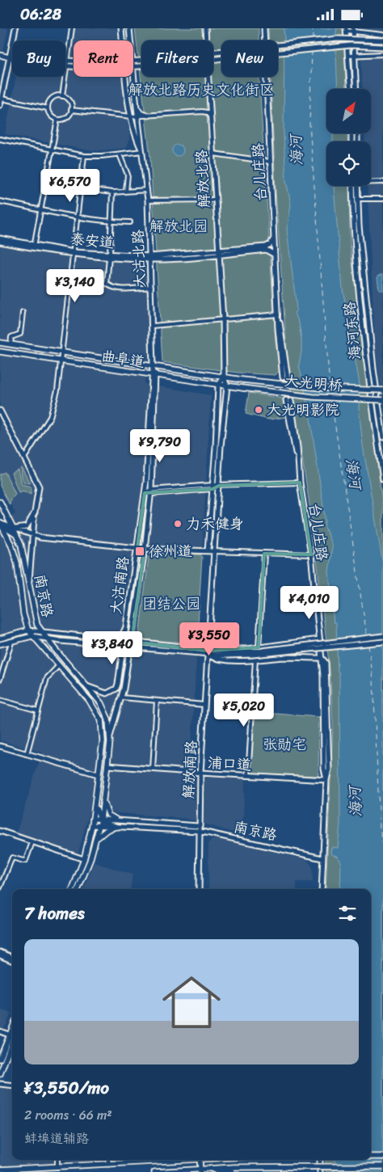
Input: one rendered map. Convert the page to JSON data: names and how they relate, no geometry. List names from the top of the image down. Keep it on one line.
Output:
{"streets":{"main road":["台儿庄路","解放北路","泰安道","大沽北路","海河东路","曲阜道","大光明桥","大沽南路","南京路","浦口道","解放南路"]},"crossings":[["台儿庄路","泰安道"],["台儿庄路","南京路"],["台儿庄路","浦口道"],["解放北路","泰安道"],["解放北路","曲阜道"],["解放北路","解放南路"],["泰安道","大沽北路"],["大沽北路","曲阜道"],["大沽北路","大沽南路"],["曲阜道","大光明桥"],["大沽南路","南京路"],["南京路","浦口道"],["南京路","解放南路"],["浦口道","解放南路"]],"water":["海河"],"parks":["解放北路历史文化街区","解放北园","团结公园","张勋宅"],"places":{"other":["大光明影院","力禾健身"],"transit":["徐州道"]},"north":"top right","page":{"status":"06:28","chip":["Buy","Rent","Filters","New"],"price":["¥6,570","¥3,140","¥9,790","¥4,010","¥3,550","¥3,840","¥5,020"],"heading":"7 homes","list":[{"name":"¥3,550/mo","note":"2 rooms · 66 m² · 蚌埠道辅路"}]}}
